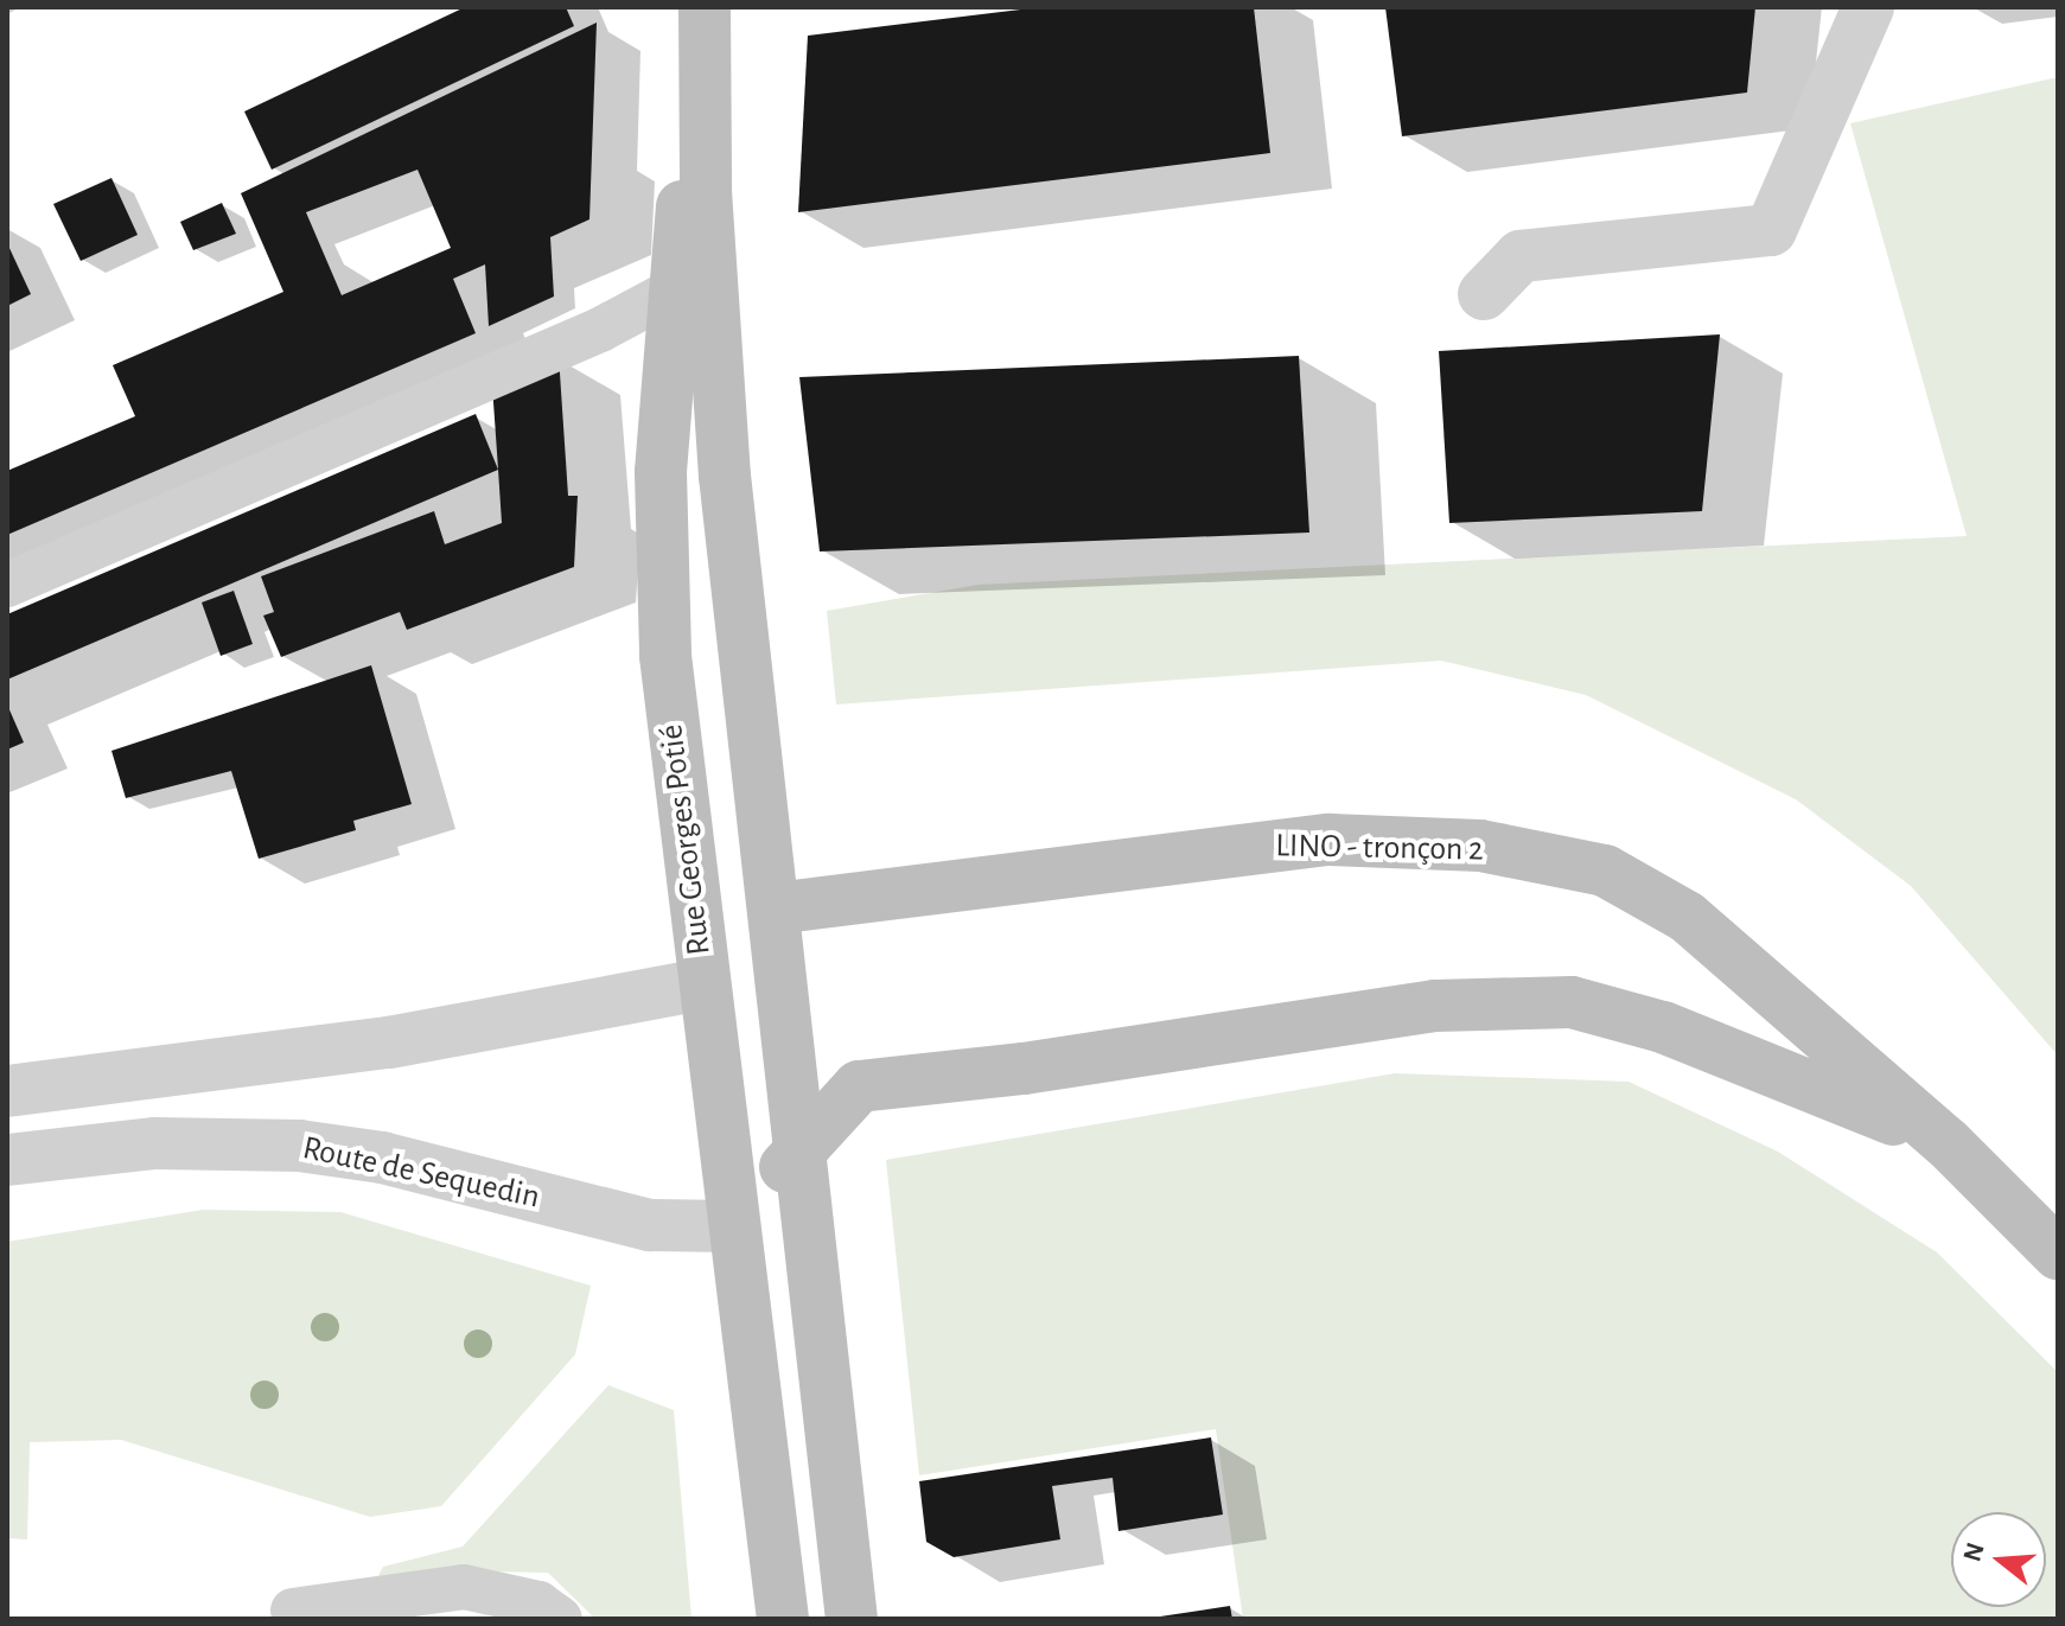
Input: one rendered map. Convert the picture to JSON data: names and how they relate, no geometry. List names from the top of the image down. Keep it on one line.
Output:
{"streets":{"main road":["Rue Georges Potié","LINO - tronçon 2"],"street":["Route de Sequedin"]},"crossings":[["Rue Georges Potié","LINO - tronçon 2"],["Rue Georges Potié","Route de Sequedin"]],"north":"left"}
